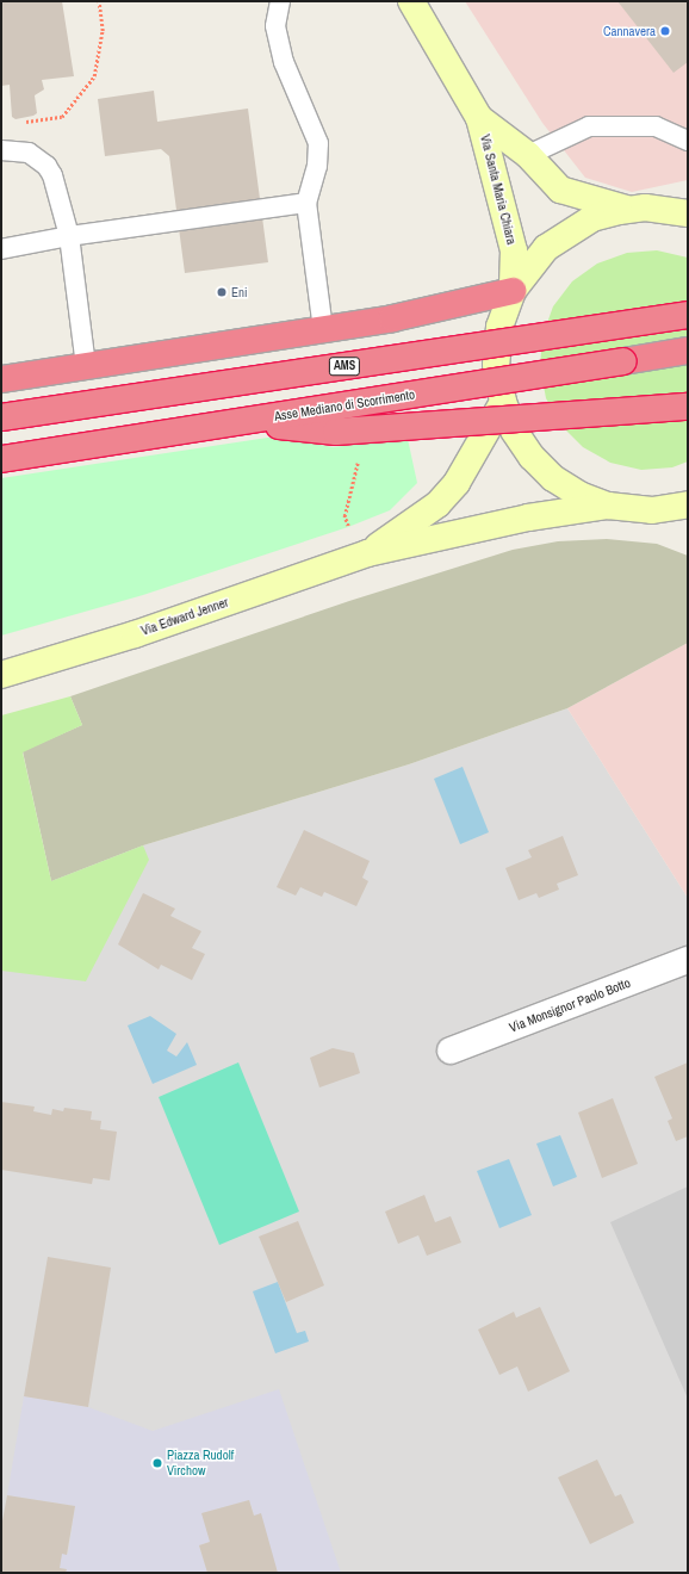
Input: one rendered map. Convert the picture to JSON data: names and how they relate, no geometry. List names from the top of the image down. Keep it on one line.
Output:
{"streets":{"highway":["AMS","Asse Mediano di Scorrimento"],"street":["Via Santa Maria Chiara","Via Edward Jenner","Via Monsignor Paolo Botto"]},"places":["Cannavera","Eni","Piazza Rudolf Virchow"]}
